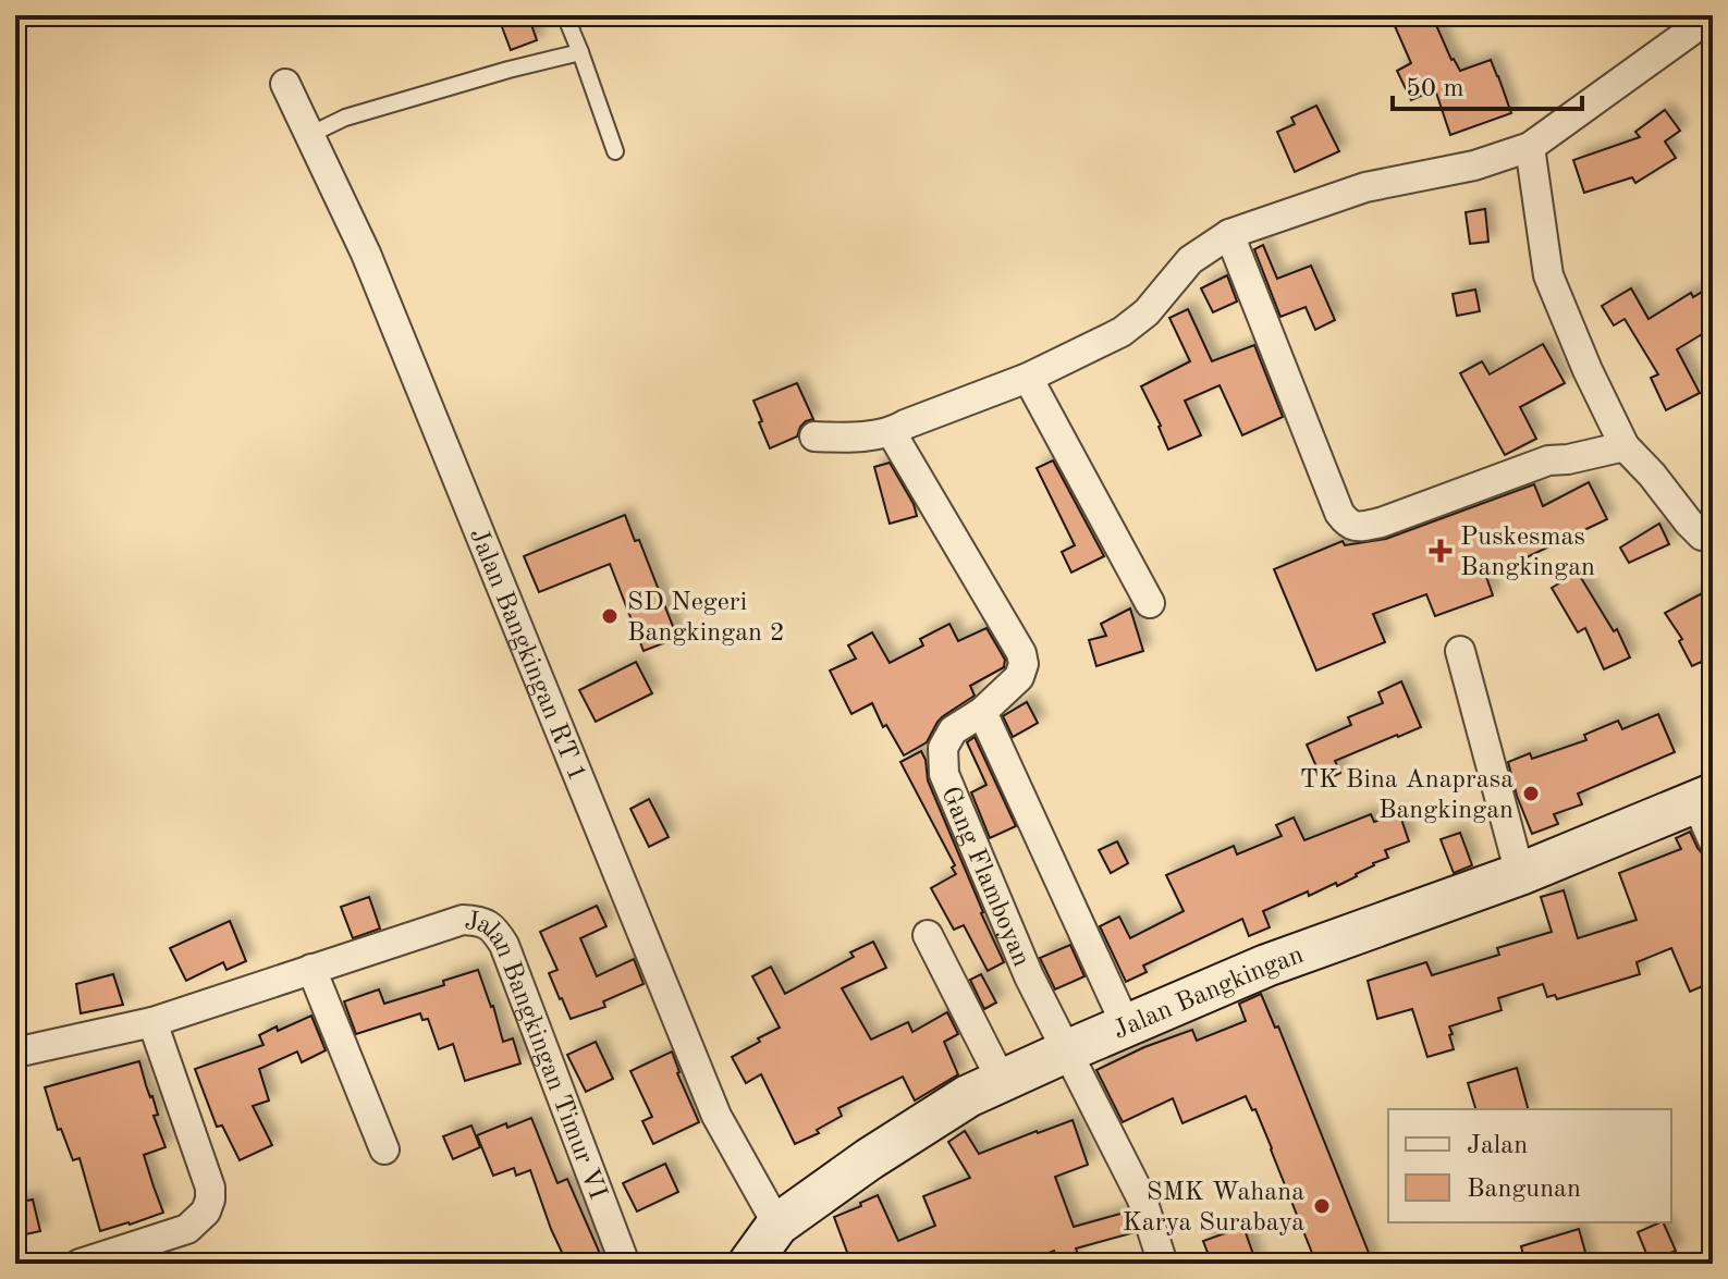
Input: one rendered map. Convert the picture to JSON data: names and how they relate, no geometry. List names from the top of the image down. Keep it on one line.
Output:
{"streets":{"street":["Jalan Bangkingan RT 1","Gang Flamboyan","Jalan Bangkingan","Jalan Bangkingan Timur VI"]},"crossings":[["Jalan Bangkingan RT 1","Jalan Bangkingan"],["Gang Flamboyan","Jalan Bangkingan"]],"places":{"health":["Puskesmas Bangkingan"],"other":["SD Negeri Bangkingan 2","TK Bina Anaprasa Bangkingan","SMK Wahana Karya Surabaya"]},"legend":["Jalan","Bangunan"],"scale_bar":"50 m"}
